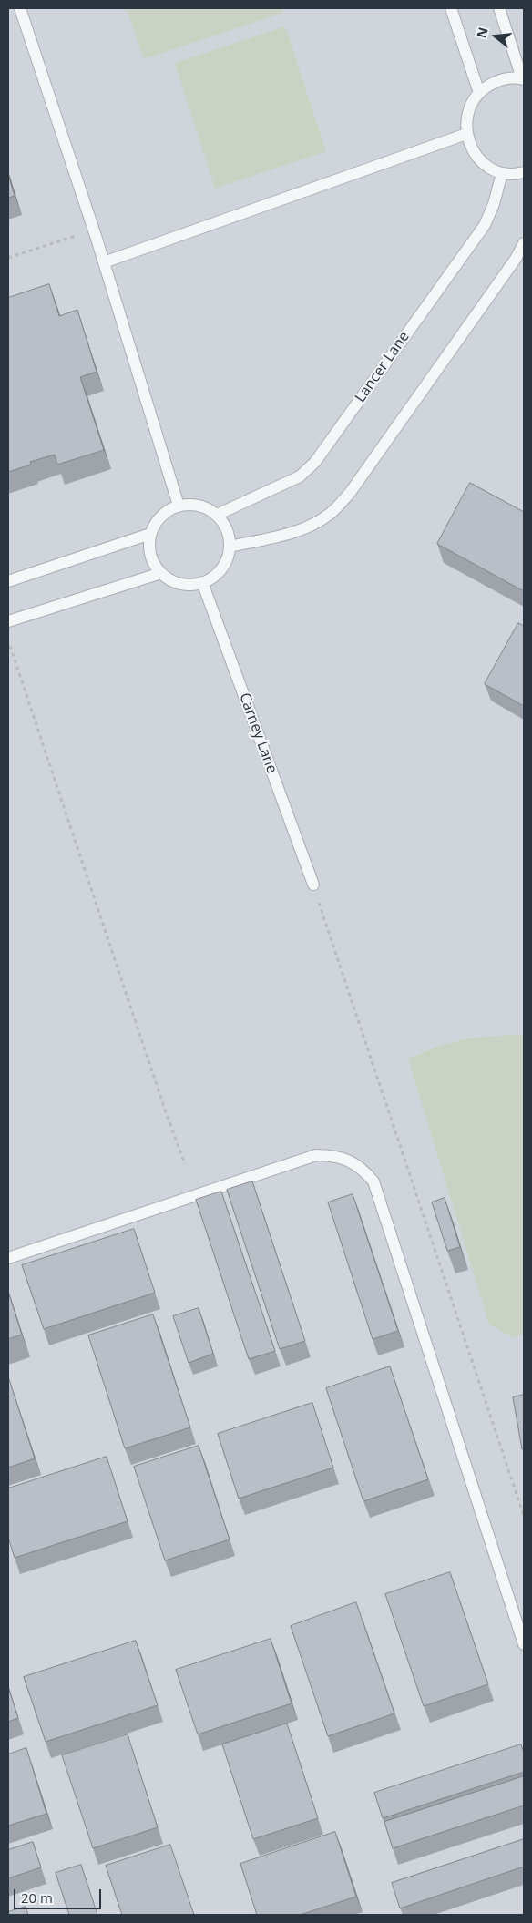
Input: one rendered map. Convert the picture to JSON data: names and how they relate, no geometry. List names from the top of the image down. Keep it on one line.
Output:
{"streets":{"lane":["Lancer Lane","Carney Lane"]},"crossings":[["Lancer Lane","Carney Lane"]],"scale_bar":"20 m","north":"left"}
